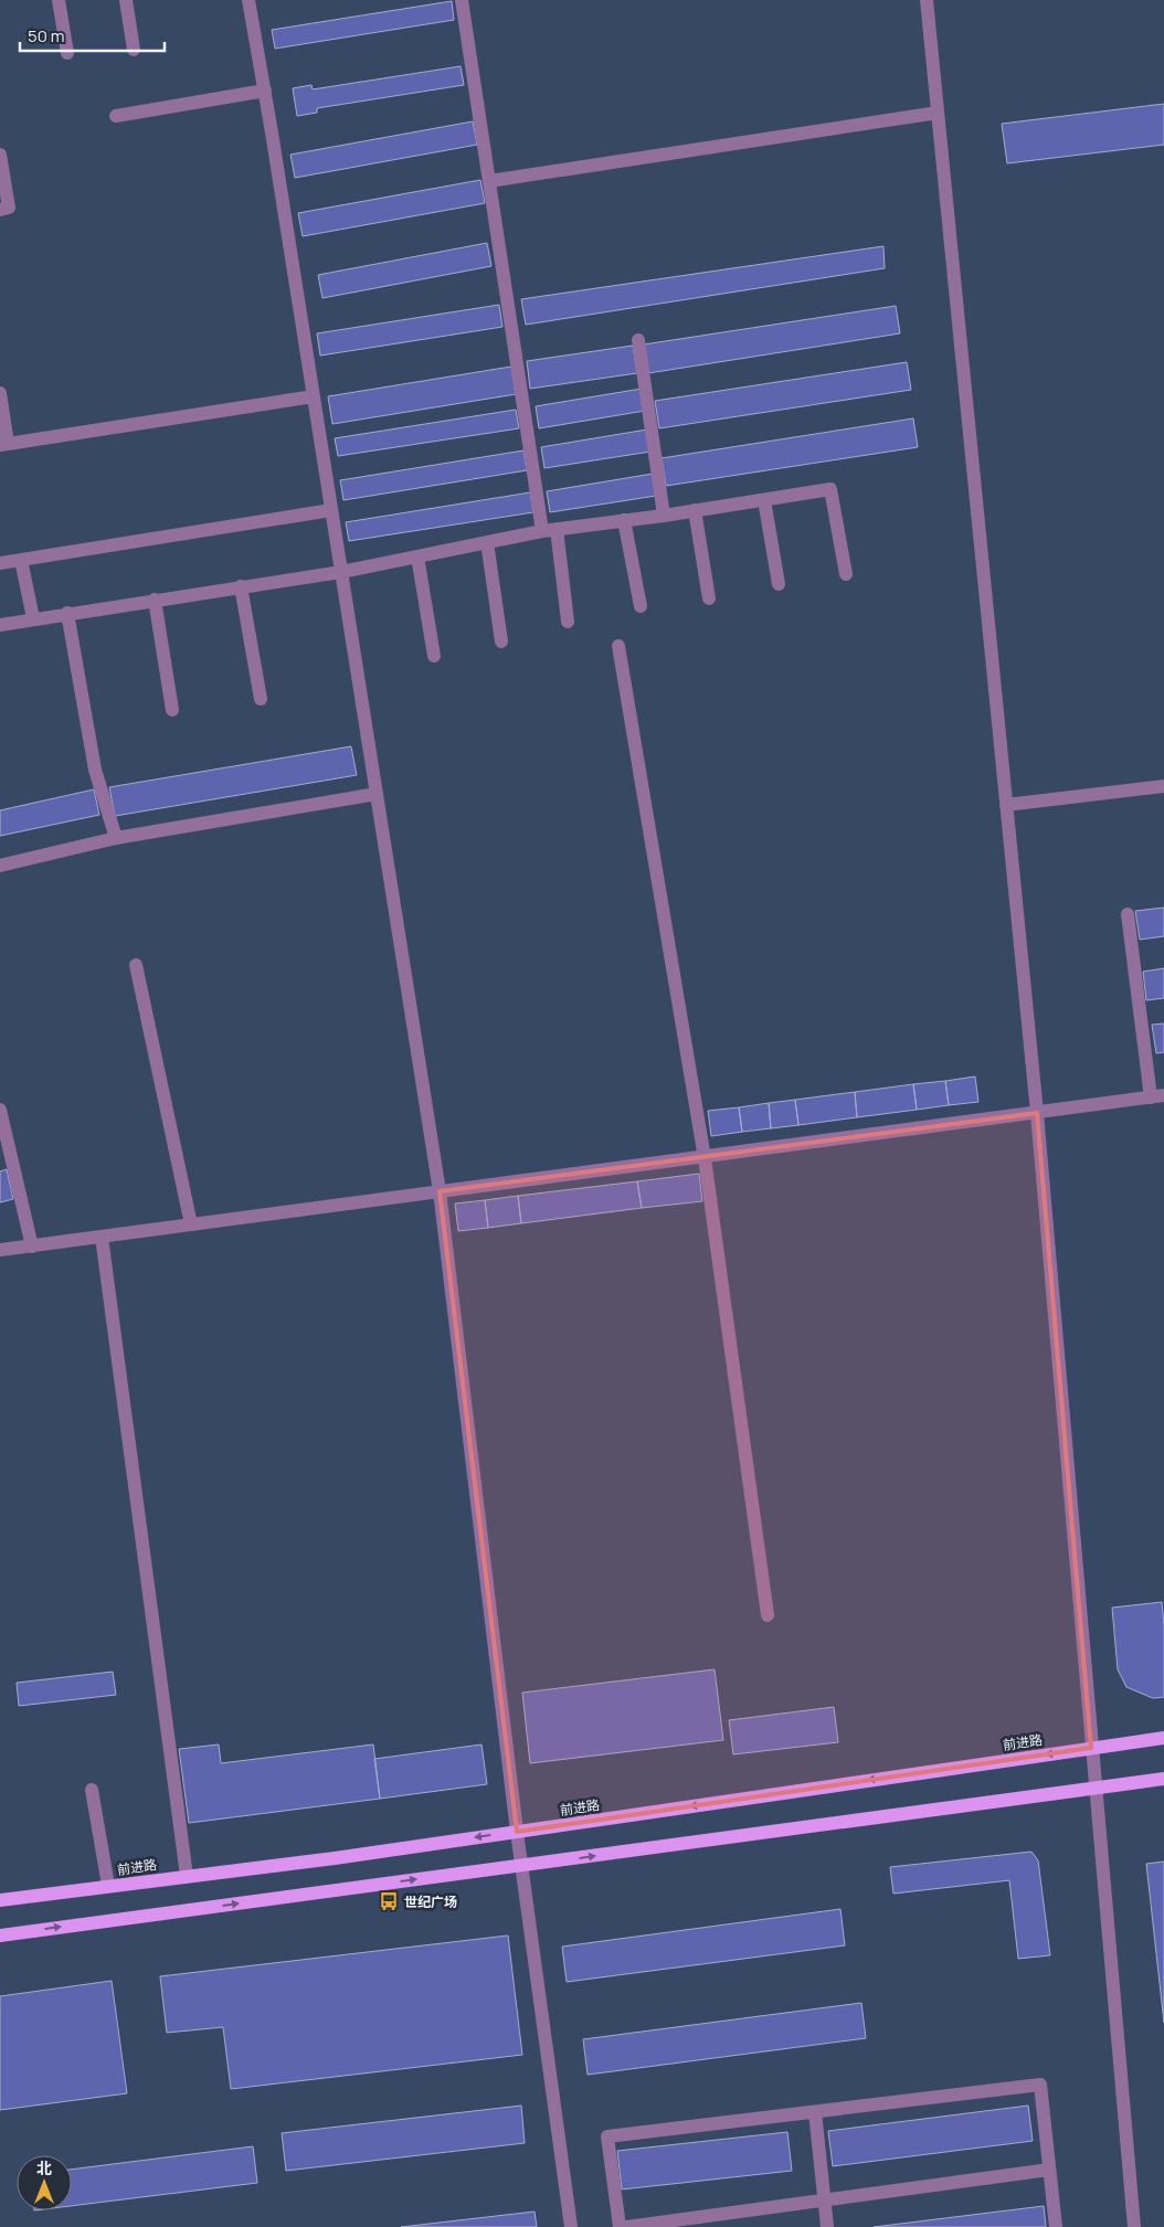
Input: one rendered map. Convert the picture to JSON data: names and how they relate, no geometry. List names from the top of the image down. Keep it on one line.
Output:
{"streets":{"main road":["前进路"]},"places":{"bus stop":["世纪广场"]},"scale_bar":"50 m","north":"top"}
